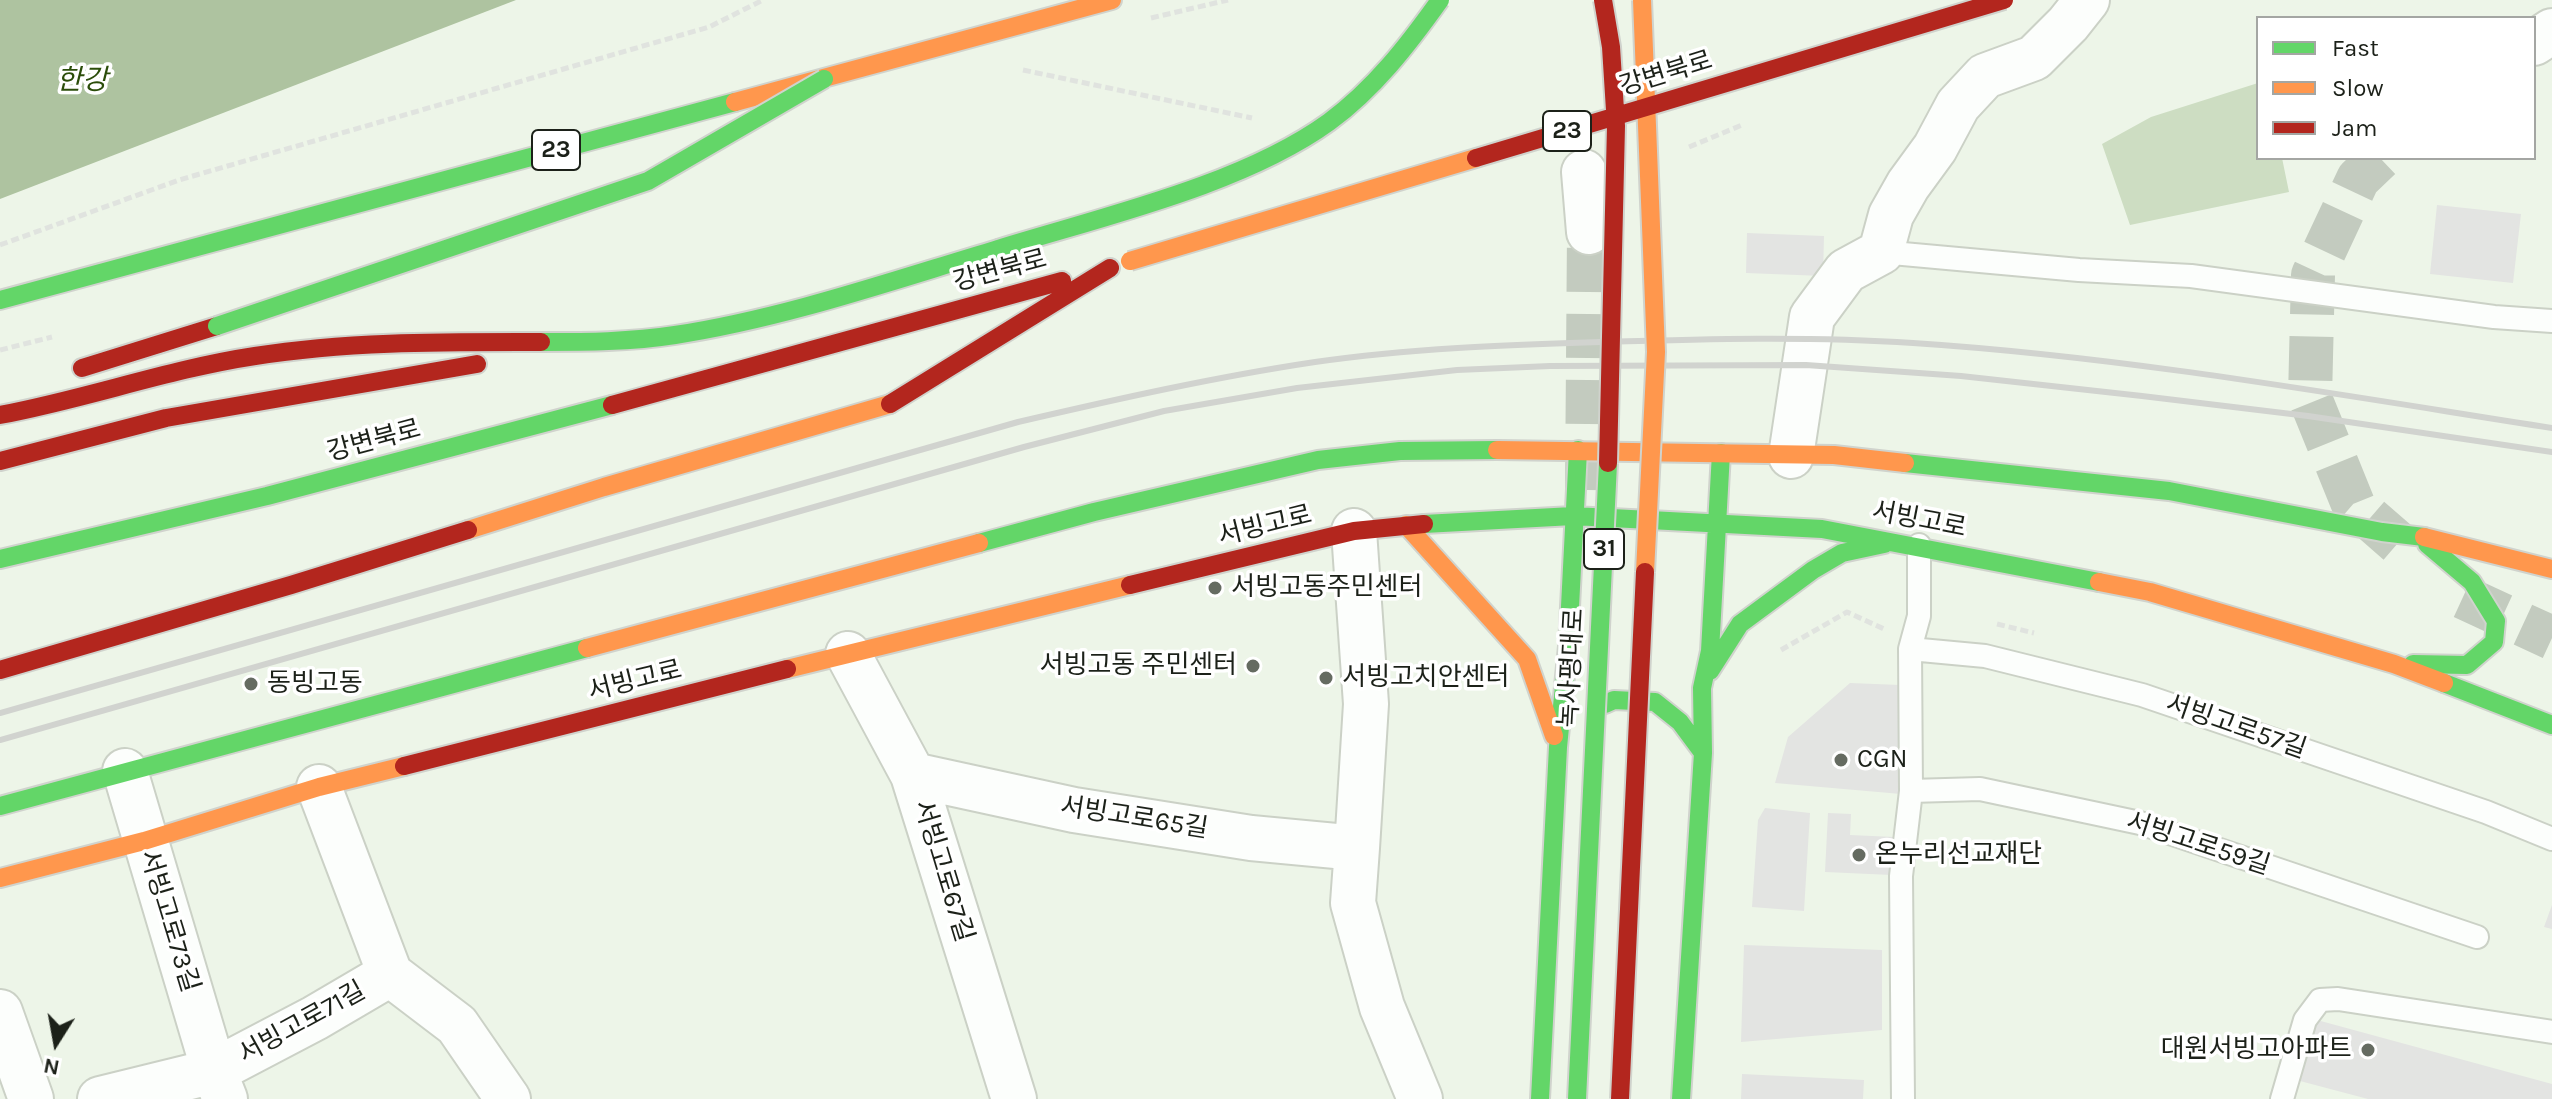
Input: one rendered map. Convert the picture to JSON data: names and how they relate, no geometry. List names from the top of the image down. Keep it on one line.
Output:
{"streets":{"main road":["강변북로","23","서빙고로","31","녹사평대로"],"street":["서빙고로65길","서빙고로67길","서빙고로73길","서빙고로71길"],"lane":["서빙고로57길","서빙고로59길"]},"crossings":[["서빙고로","서빙고로67길"],["서빙고로","서빙고로73길"],["서빙고로","서빙고로71길"],["서빙고로65길","서빙고로67길"],["서빙고로73길","서빙고로71길"]],"water":["한강"],"places":["서빙고동주민센터","서빙고동 주민센터","서빙고치안센터","동빙고동","CGN","온누리선교재단","대원서빙고아파트"],"legend":["Fast","Slow","Jam"],"north":"bottom"}
